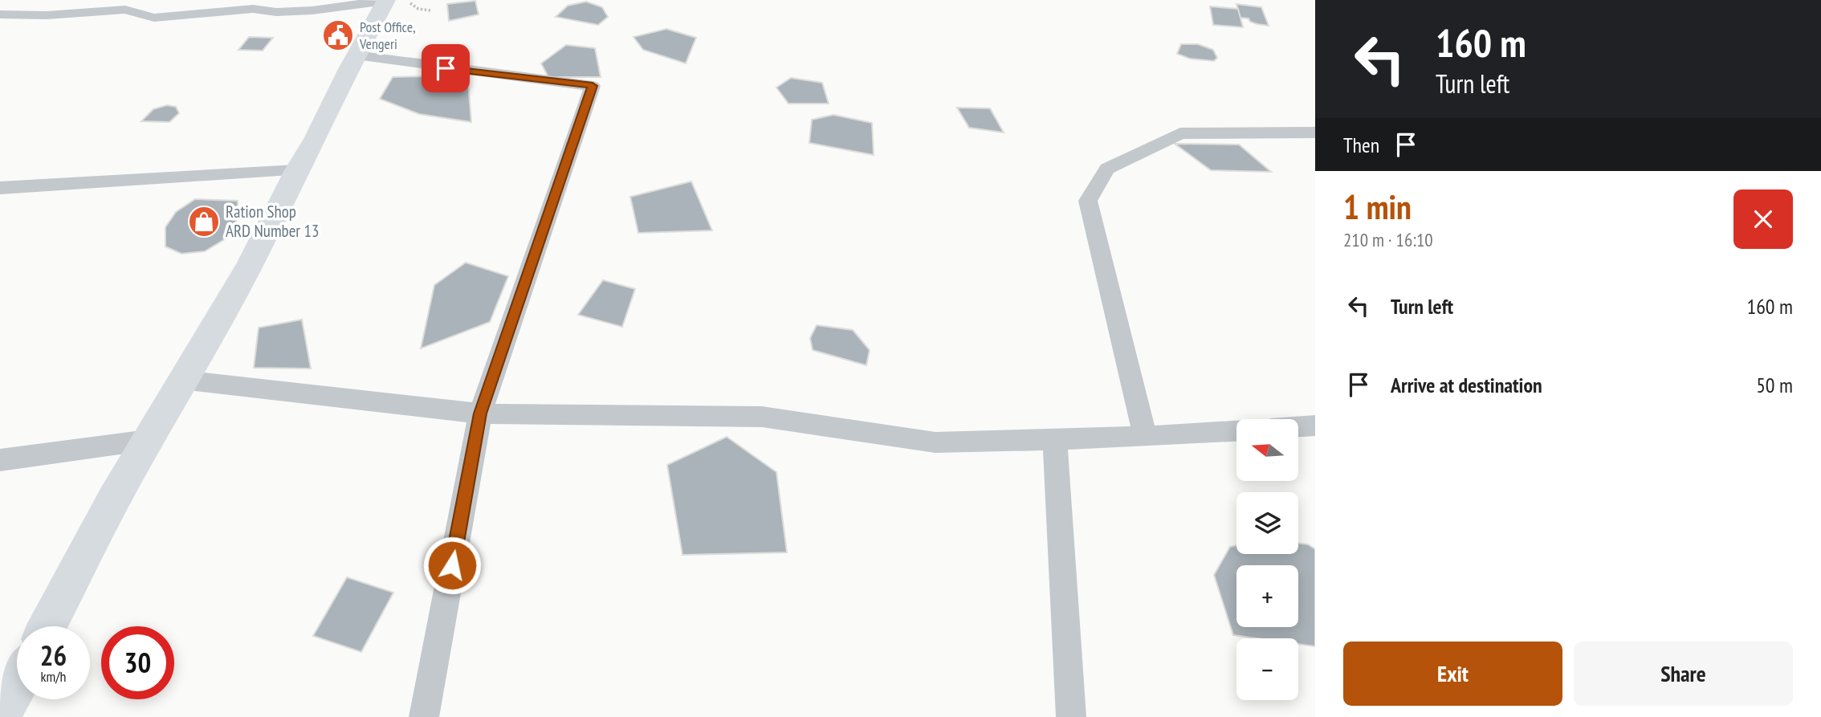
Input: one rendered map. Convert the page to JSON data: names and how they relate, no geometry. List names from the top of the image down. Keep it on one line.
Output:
{"places":{"public building":["Post Office, Vengeri"],"shop":["Ration Shop ARD Number 13"]},"north":"left","page":{"turn":["160 m","Turn left"],"then":"Then","heading":["1 min","210 m · 16:10"],"list":[{"name":"Turn left","value":"160 m"},{"name":"Arrive at destination","value":"50 m"}],"map_buttons":["+","−"],"speed":"26 km/h","limit":"30","buttons":["Exit","Share"]}}
